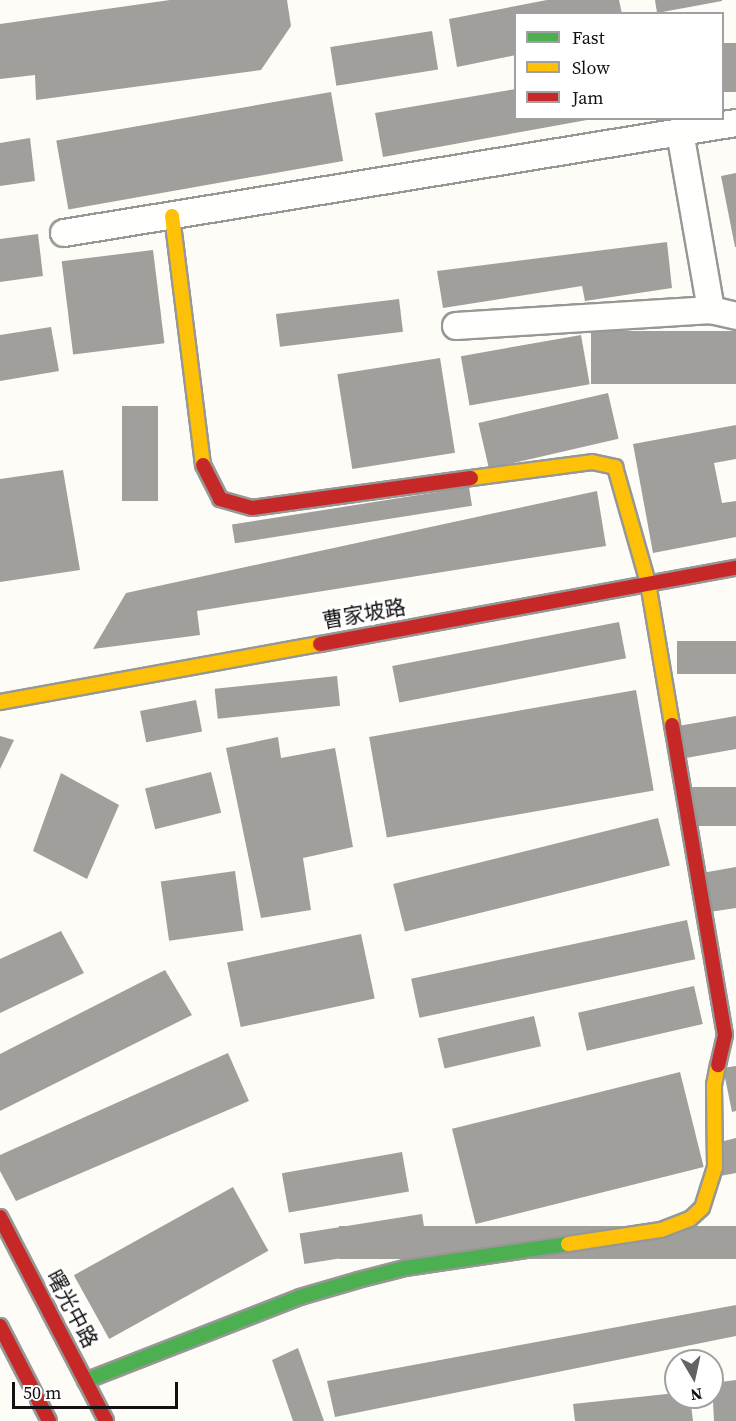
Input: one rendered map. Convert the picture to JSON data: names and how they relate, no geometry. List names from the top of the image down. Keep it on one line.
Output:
{"streets":{"street":["曹家坡路","曙光中路"]},"legend":["Fast","Slow","Jam"],"scale_bar":"50 m","north":"bottom"}
